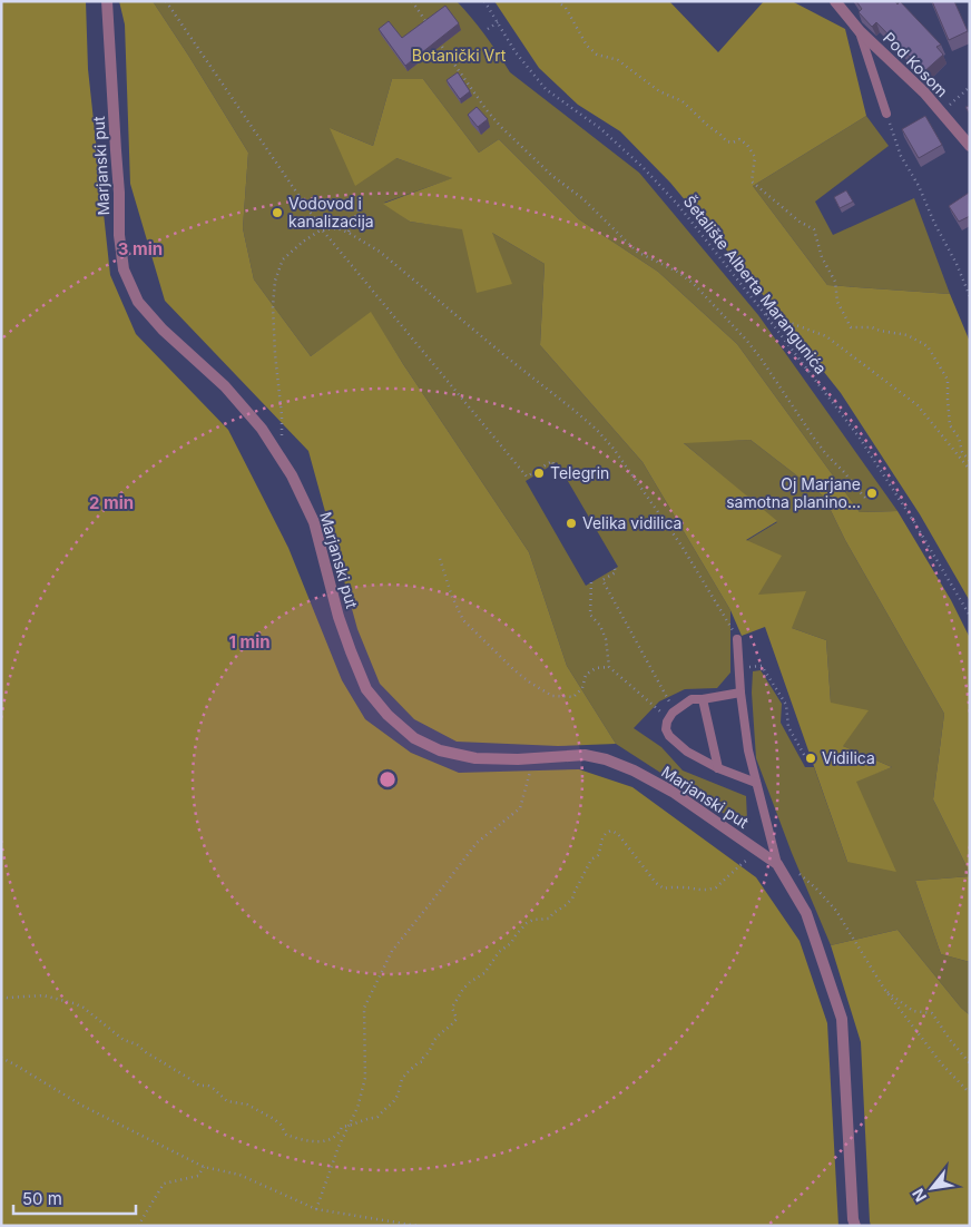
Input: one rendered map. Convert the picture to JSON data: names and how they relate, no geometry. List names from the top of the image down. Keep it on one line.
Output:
{"streets":{"street":["Pod Kosom","Marjanski put"],"path":["Šetalište Alberta Marangunića"]},"parks":["Botanički Vrt"],"places":["Vodovod i kanalizacija","Telegrin","Oj Marjane samotna planino...","Velika vidilica","Vidilica"],"scale_bar":"50 m","north":"bottom left","rings":["3 min","2 min","1 min"]}
